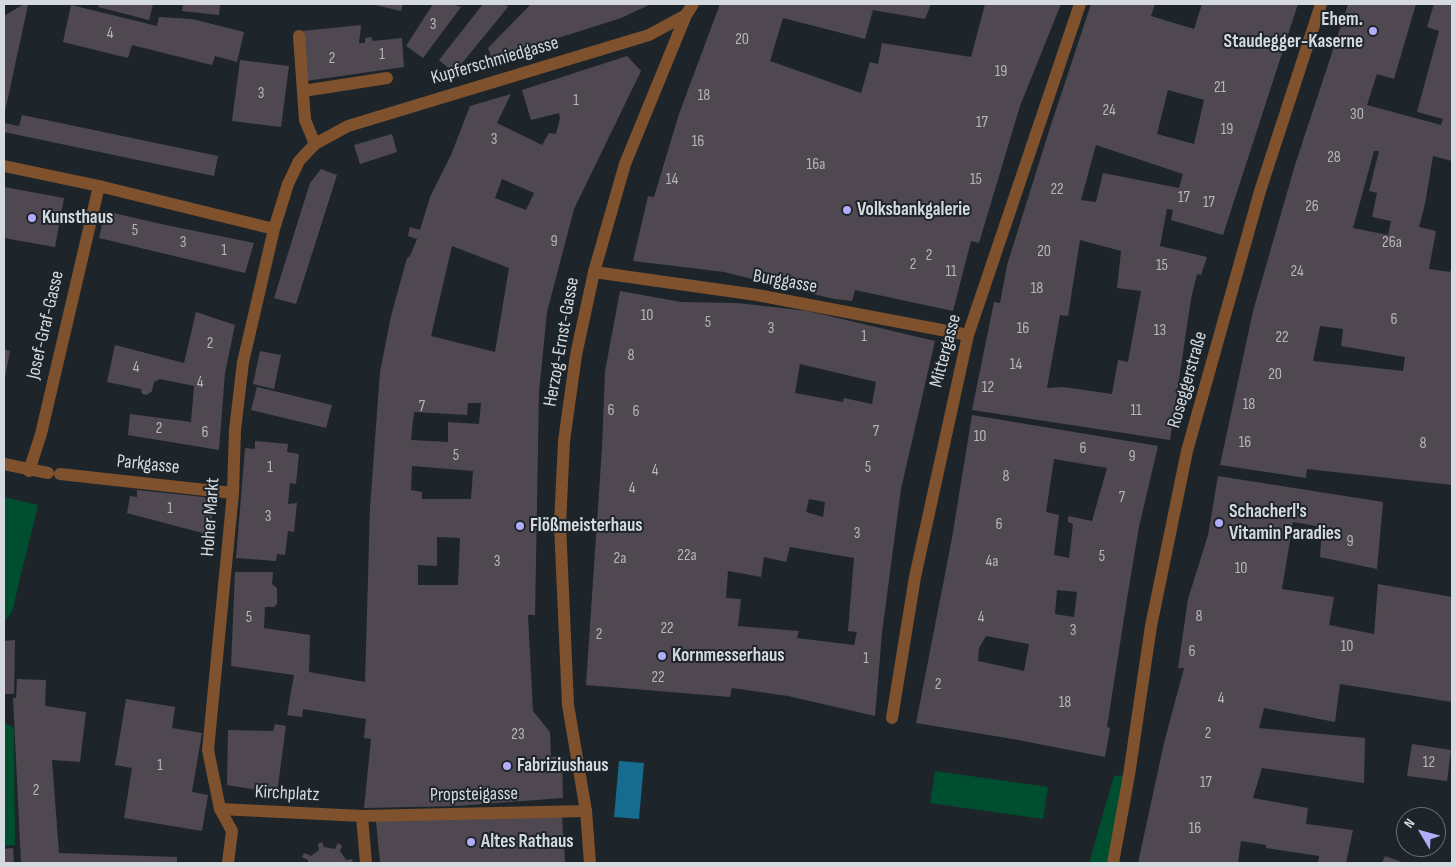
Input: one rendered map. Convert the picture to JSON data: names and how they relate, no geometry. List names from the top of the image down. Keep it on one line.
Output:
{"streets":{"street":["Kupferschmiedgasse","Burggasse","Josef-Graf-Gasse","Herzog-Ernst-Gasse","Mittergasse","Roseggerstraße","Parkgasse","Hoher Markt","Kirchplatz","Propsteigasse"]},"crossings":[["Kupferschmiedgasse","Herzog-Ernst-Gasse"],["Kupferschmiedgasse","Hoher Markt"],["Burggasse","Herzog-Ernst-Gasse"],["Burggasse","Mittergasse"],["Josef-Graf-Gasse","Parkgasse"],["Herzog-Ernst-Gasse","Propsteigasse"],["Parkgasse","Hoher Markt"],["Hoher Markt","Kirchplatz"],["Kirchplatz","Propsteigasse"]],"places":["Ehem. Staudegger-Kaserne","Volksbankgalerie","Kunsthaus","Schacherl's Vitamin Paradies","Flößmeisterhaus","Kornmesserhaus","Fabriziushaus","Altes Rathaus"],"house_numbers":["3","4","20","1","2","19","21","3","18","1","24","30","17","19","3","16","28","16a","14","15","22","17","17","26","5","9","3","26a","1","20","2","2","15","11","24","18","10","6","5","3","16","13","1","22","2","8","14","4","20","4","12","18","7","6","11","6","2","7","6","10","16","8","6","5","9","1","5","4","8","4","7","1","3","6","3","9","22a","5","2a","3","4a","10","8","5","4","22","3","2","10","6","1","22","2","4","18","2","23","12","1","17","2","16"],"north":"top left"}
